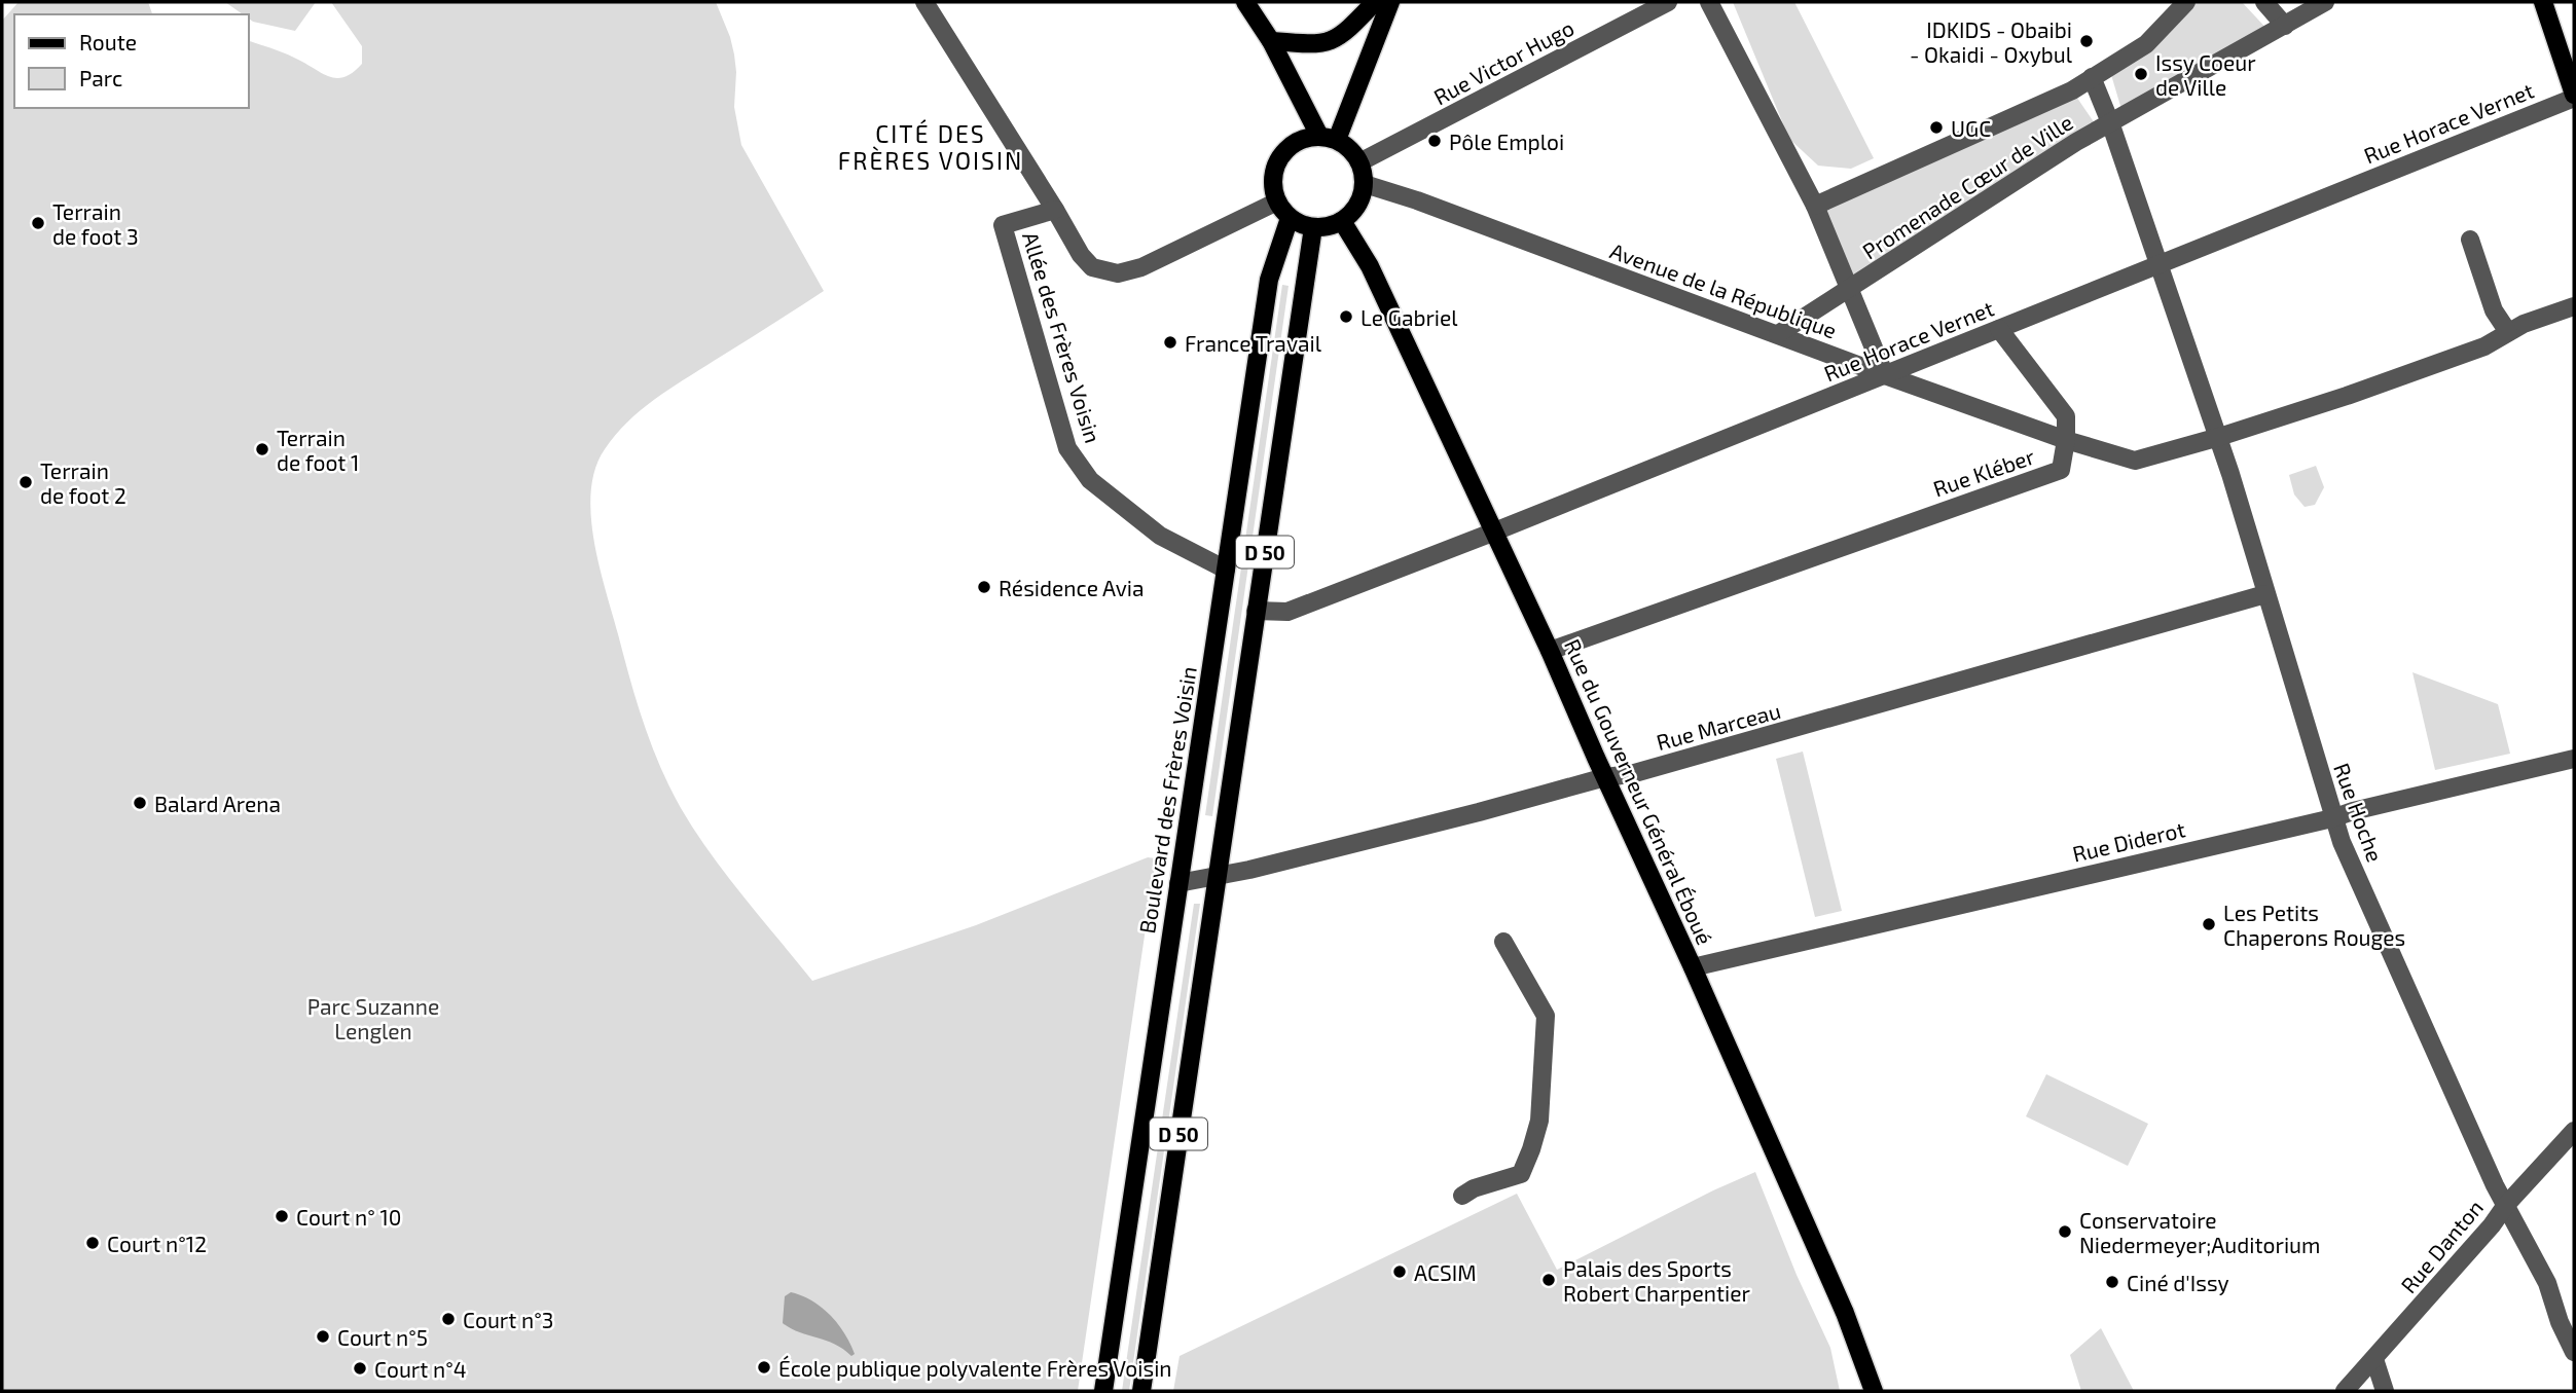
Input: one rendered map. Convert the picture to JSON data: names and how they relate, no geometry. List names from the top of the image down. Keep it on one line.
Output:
{"streets":{"main road":["D 50","Rue du Gouverneur Général Éboué","Boulevard des Frères Voisin"],"street":["Rue Victor Hugo","Rue Horace Vernet","Promenade Cœur de Ville","Avenue de la République","Allée des Frères Voisin","Rue Kléber","Rue Marceau","Rue Hoche","Rue Diderot","Rue Danton"]},"crossings":[["Rue Victor Hugo","Avenue de la République"],["Rue Victor Hugo","D 50"],["Rue Victor Hugo","Rue du Gouverneur Général Éboué"],["Rue Victor Hugo","Boulevard des Frères Voisin"],["Rue Horace Vernet","Promenade Cœur de Ville"],["Rue Horace Vernet","Avenue de la République"],["Rue Horace Vernet","D 50"],["Rue Horace Vernet","Rue du Gouverneur Général Éboué"],["Rue Horace Vernet","Rue Hoche"],["Promenade Cœur de Ville","Avenue de la République"],["Avenue de la République","Rue Kléber"],["Avenue de la République","D 50"],["Avenue de la République","Rue du Gouverneur Général Éboué"],["Avenue de la République","Boulevard des Frères Voisin"],["Allée des Frères Voisin","Boulevard des Frères Voisin"],["Rue Kléber","Rue du Gouverneur Général Éboué"],["D 50","Rue Marceau"],["D 50","Rue du Gouverneur Général Éboué"],["D 50","Boulevard des Frères Voisin"],["Rue Marceau","Rue du Gouverneur Général Éboué"],["Rue Marceau","Boulevard des Frères Voisin"],["Rue Marceau","Rue Hoche"],["Rue du Gouverneur Général Éboué","Boulevard des Frères Voisin"],["Rue du Gouverneur Général Éboué","Rue Diderot"],["Rue Hoche","Rue Diderot"],["Rue Hoche","Rue Danton"]],"districts":["CITÉ DES FRÈRES VOISIN"],"parks":["Parc Suzanne Lenglen"],"places":["IDKIDS - Obaibi - Okaidi - Oxybul","Issy Coeur de Ville","UGC","Pôle Emploi","Terrain de foot 3","Le Gabriel","France Travail","Terrain de foot 1","Terrain de foot 2","Résidence Avia","Balard Arena","Les Petits Chaperons Rouges","Court n° 10","Conservatoire Niedermeyer;Auditorium","Court n°12","ACSIM","Palais des Sports Robert Charpentier","Ciné d'Issy","Court n°3","Court n°5","École publique polyvalente Frères Voisin","Court n°4"],"legend":["Route","Parc"]}
